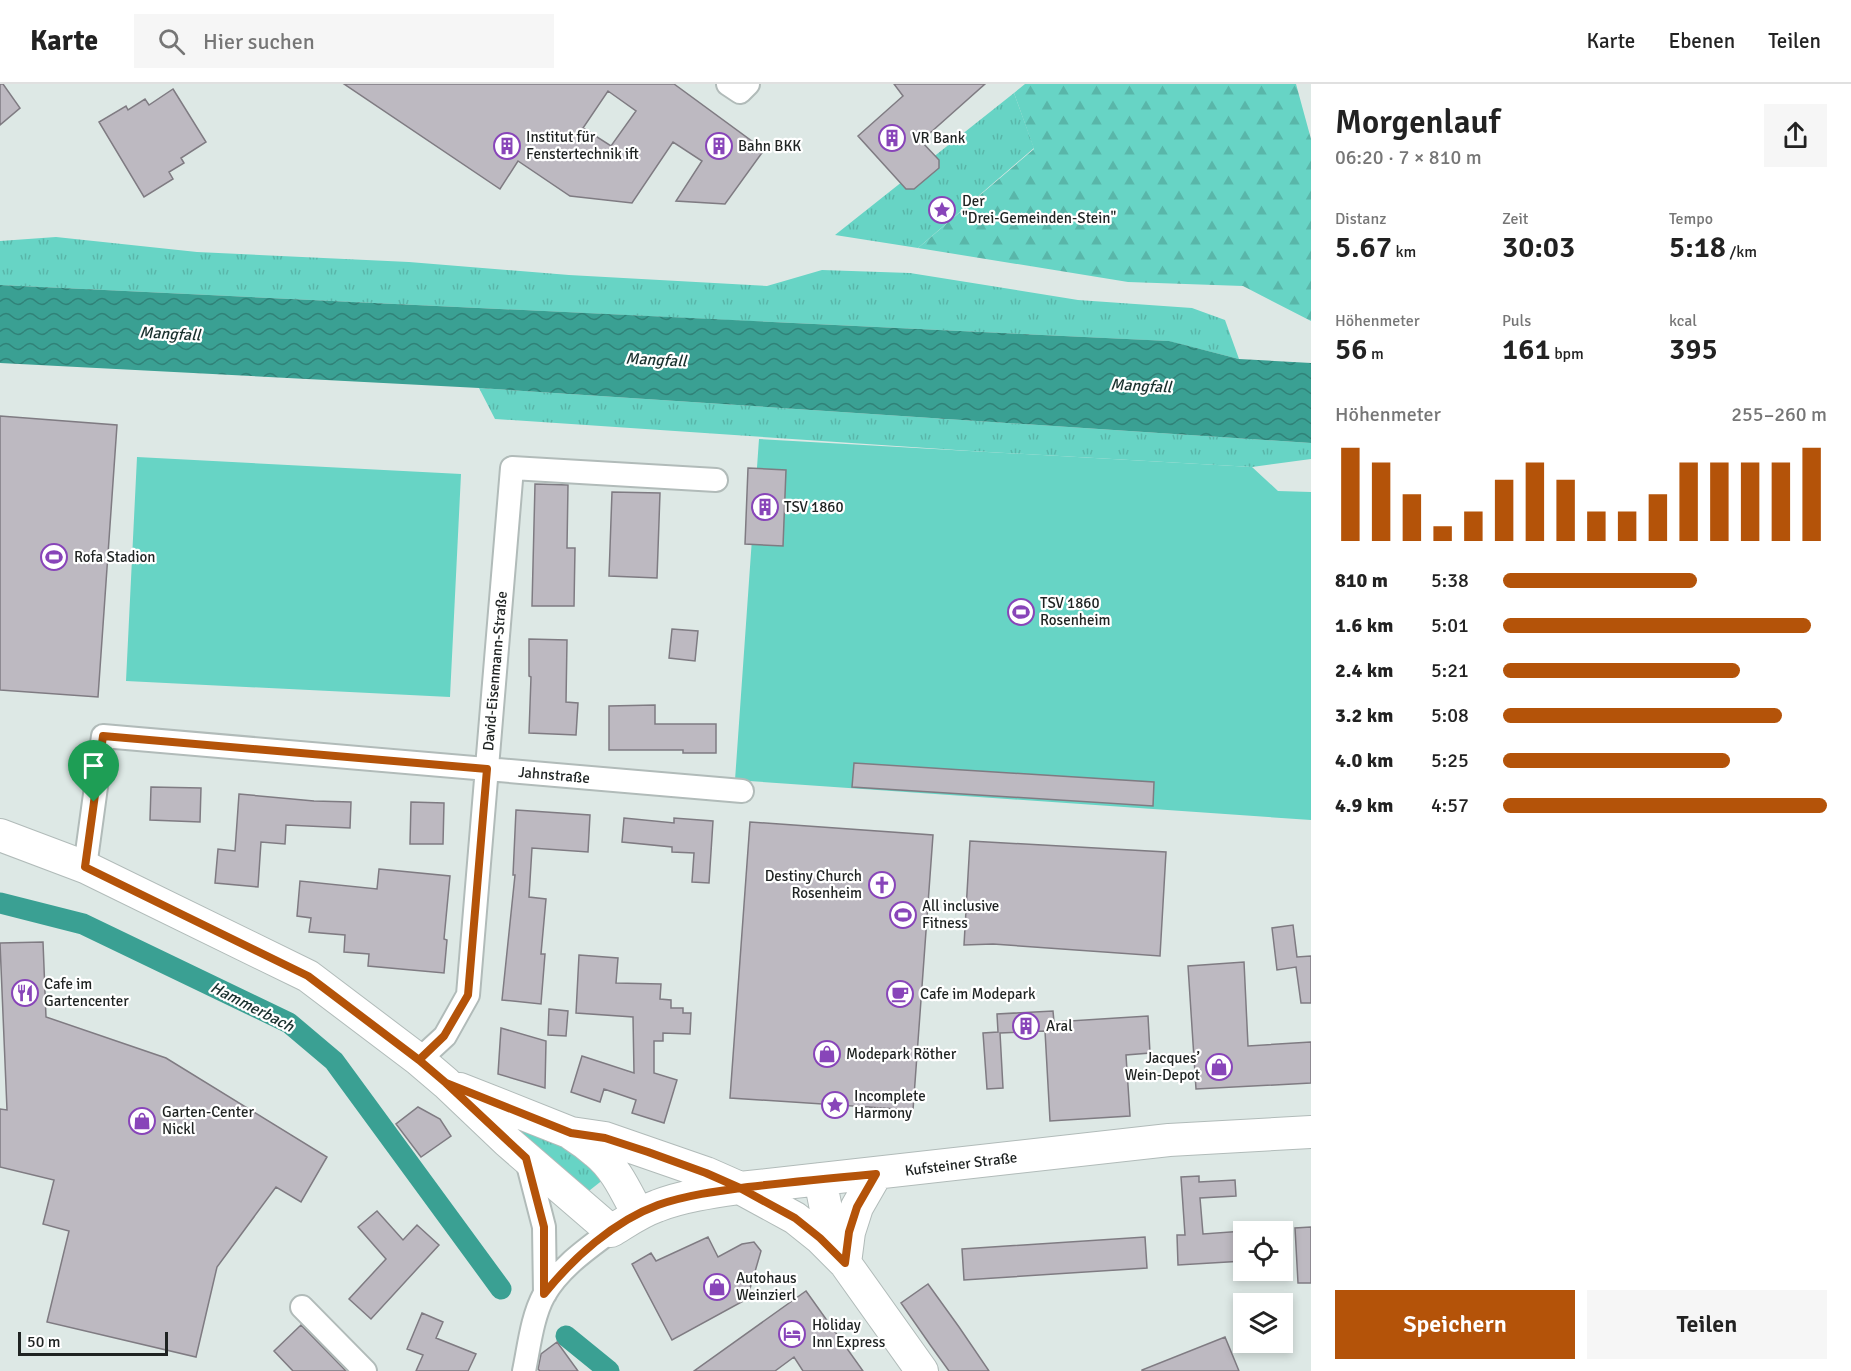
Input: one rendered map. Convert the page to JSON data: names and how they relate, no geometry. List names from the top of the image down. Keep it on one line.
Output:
{"streets":{"main road":["Kufsteiner Straße"],"street":["David-Eisenmann-Straße","Jahnstraße"]},"crossings":[["David-Eisenmann-Straße","Jahnstraße"]],"water":["Mangfall","Hammerbach"],"places":{"building":["VR Bank","Institut für Fenstertechnik ift","Bahn BKK","TSV 1860","Aral"],"place":["Der \"Drei-Gemeinden-Stein\"","Incomplete Harmony"],"sports":["Rofa Stadion","TSV 1860 Rosenheim","All inclusive Fitness"],"church":["Destiny Church Rosenheim"],"restaurant":["Cafe im Gartencenter"],"cafe":["Cafe im Modepark"],"shop":["Modepark Röther","Jacques’ Wein-Depot","Garten-Center Nickl","Autohaus Weinzierl"],"hotel":["Holiday Inn Express"]},"scale_bar":"50 m","page":{"header":"Karte","search":"Hier suchen","nav":["Karte","Ebenen","Teilen"],"heading":["Morgenlauf","06:20 · 7 × 810 m"],"stats":[["Distanz","5.67 km"],["Zeit","30:03"],["Tempo","5:18 /km"],["Höhenmeter","56 m"],["Puls","161 bpm"],["kcal","395"]],"chart":["Höhenmeter","255–260 m"],"list":[{"name":"810 m","note":"5:38"},{"name":"1.6 km","note":"5:01"},{"name":"2.4 km","note":"5:21"},{"name":"3.2 km","note":"5:08"},{"name":"4.0 km","note":"5:25"},{"name":"4.9 km","note":"4:57"}],"buttons":["Speichern","Teilen"],"scale":"50 m"}}
